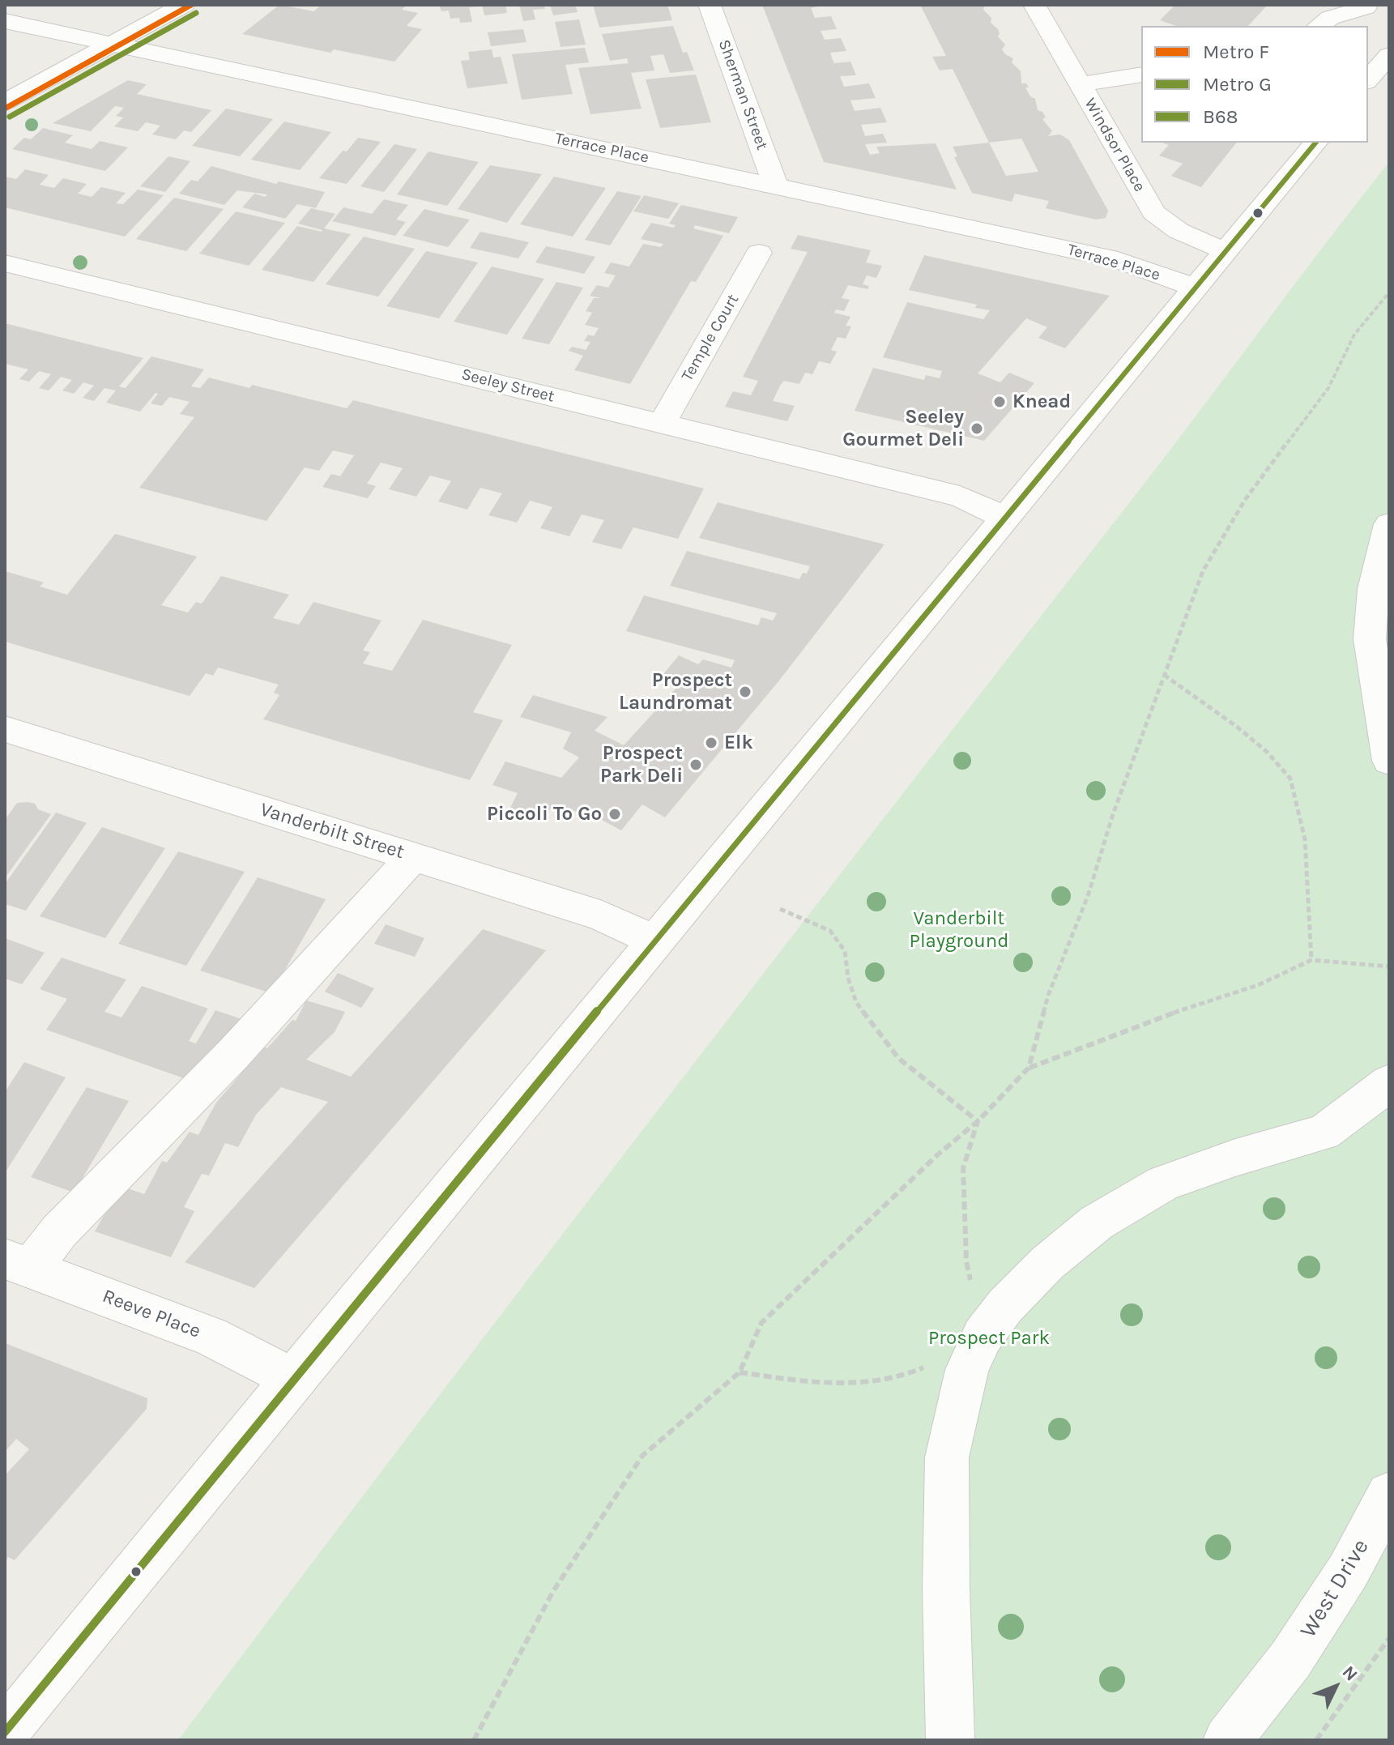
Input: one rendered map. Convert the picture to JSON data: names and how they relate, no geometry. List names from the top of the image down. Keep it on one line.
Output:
{"streets":{"street":["Sherman Street","Windsor Place","Terrace Place","Temple Court","Seeley Street","Vanderbilt Street","Reeve Place","West Drive"]},"crossings":[["Sherman Street","Terrace Place"],["Temple Court","Seeley Street"]],"parks":["Vanderbilt Playground","Prospect Park"],"places":["Knead","Seeley Gourmet Deli","Prospect Laundromat","Elk","Prospect Park Deli","Piccoli To Go"],"lines":["metro line F","metro line G","transit line B68"],"legend":["Metro F","Metro G","B68"],"north":"top right"}
